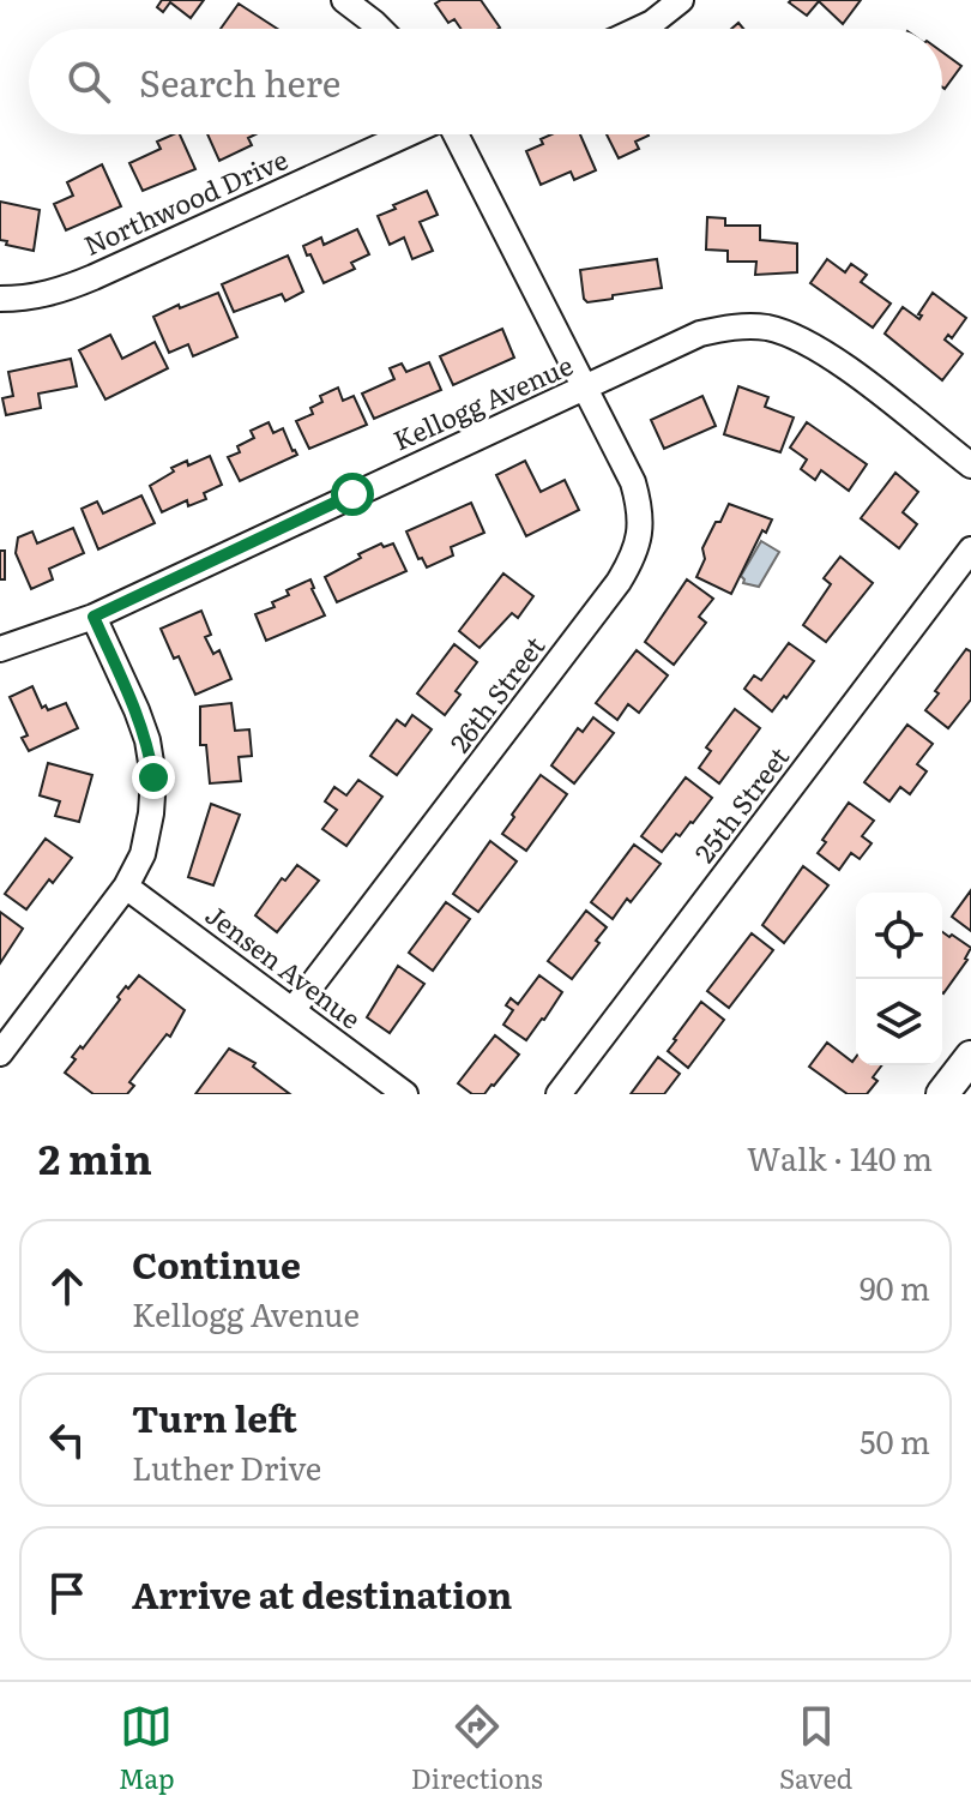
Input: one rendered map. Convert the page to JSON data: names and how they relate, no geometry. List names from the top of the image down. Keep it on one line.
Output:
{"streets":{"street":["Northwood Drive","Kellogg Avenue","26th Street","25th Street","Jensen Avenue"]},"crossings":[["Kellogg Avenue","26th Street"],["26th Street","Jensen Avenue"]],"page":{"search":"Search here","heading":["2 min","Walk · 140 m"],"list":[["Continue","Kellogg Avenue","90 m"],["Turn left","Luther Drive","50 m"],"Arrive at destination"],"nav":["Map","Directions","Saved"]}}
